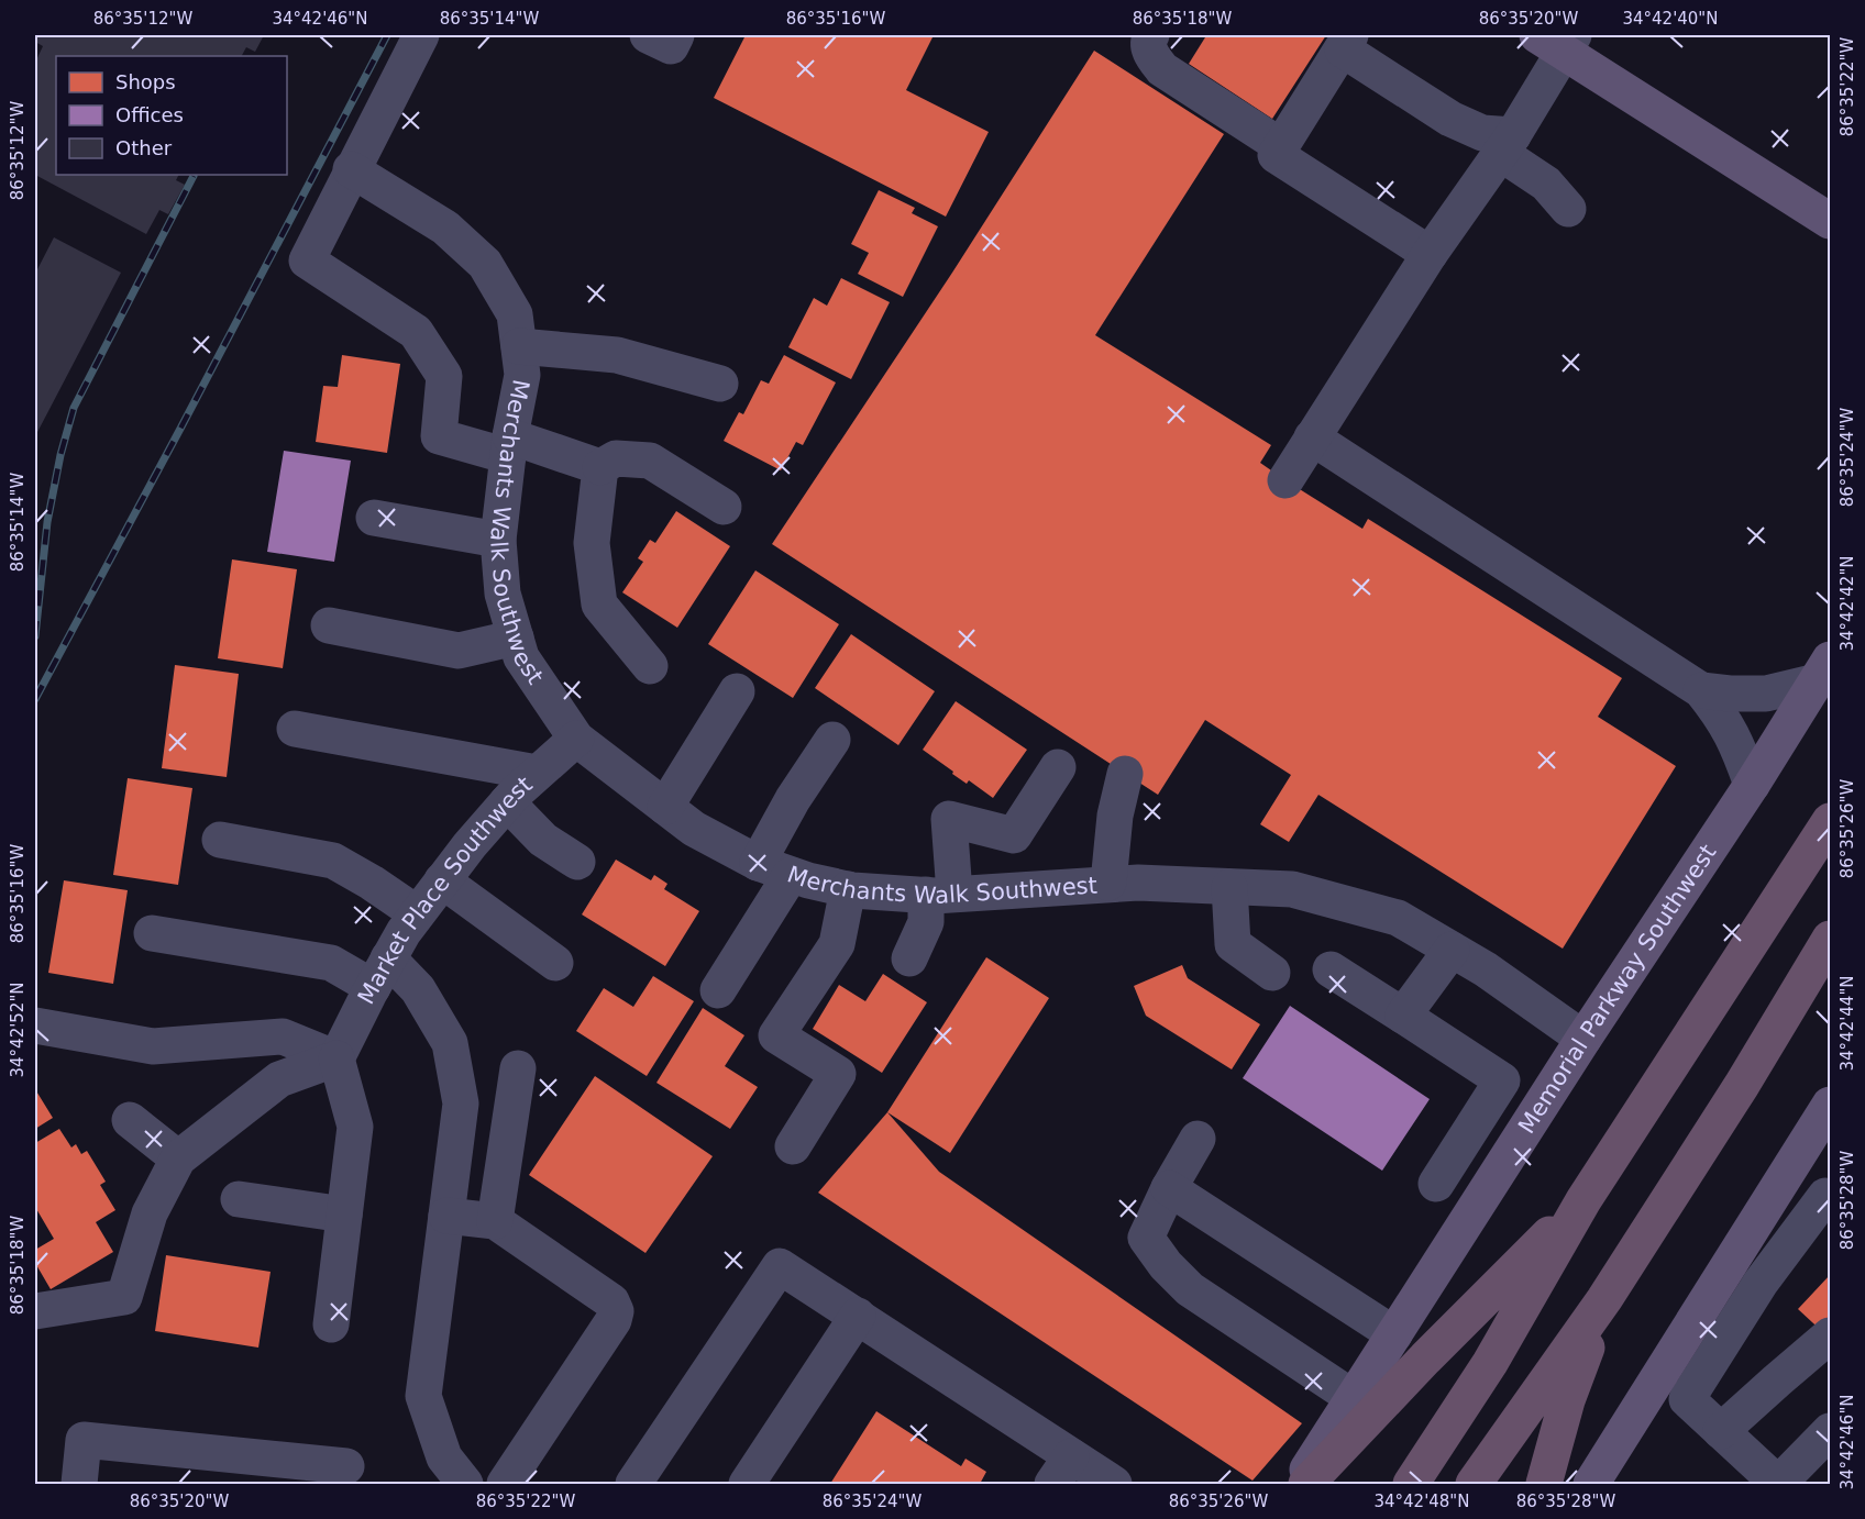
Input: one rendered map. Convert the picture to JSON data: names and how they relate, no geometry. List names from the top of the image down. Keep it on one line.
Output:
{"streets":{"main road":["Memorial Parkway Southwest"],"street":["Merchants Walk Southwest","Market Place Southwest"]},"crossings":[["Merchants Walk Southwest","Market Place Southwest"],["Merchants Walk Southwest","Memorial Parkway Southwest"]],"legend":["Shops","Offices","Other"],"coordinates":["86°35'12\"W","34°42'46\"N","86°35'14\"W","86°35'16\"W","86°35'18\"W","86°35'20\"W","34°42'40\"N","86°35'22\"W","86°35'24\"W","34°42'42\"N","86°35'26\"W","34°42'44\"N","34°42'52\"N","86°35'28\"W","34°42'48\"N"]}
